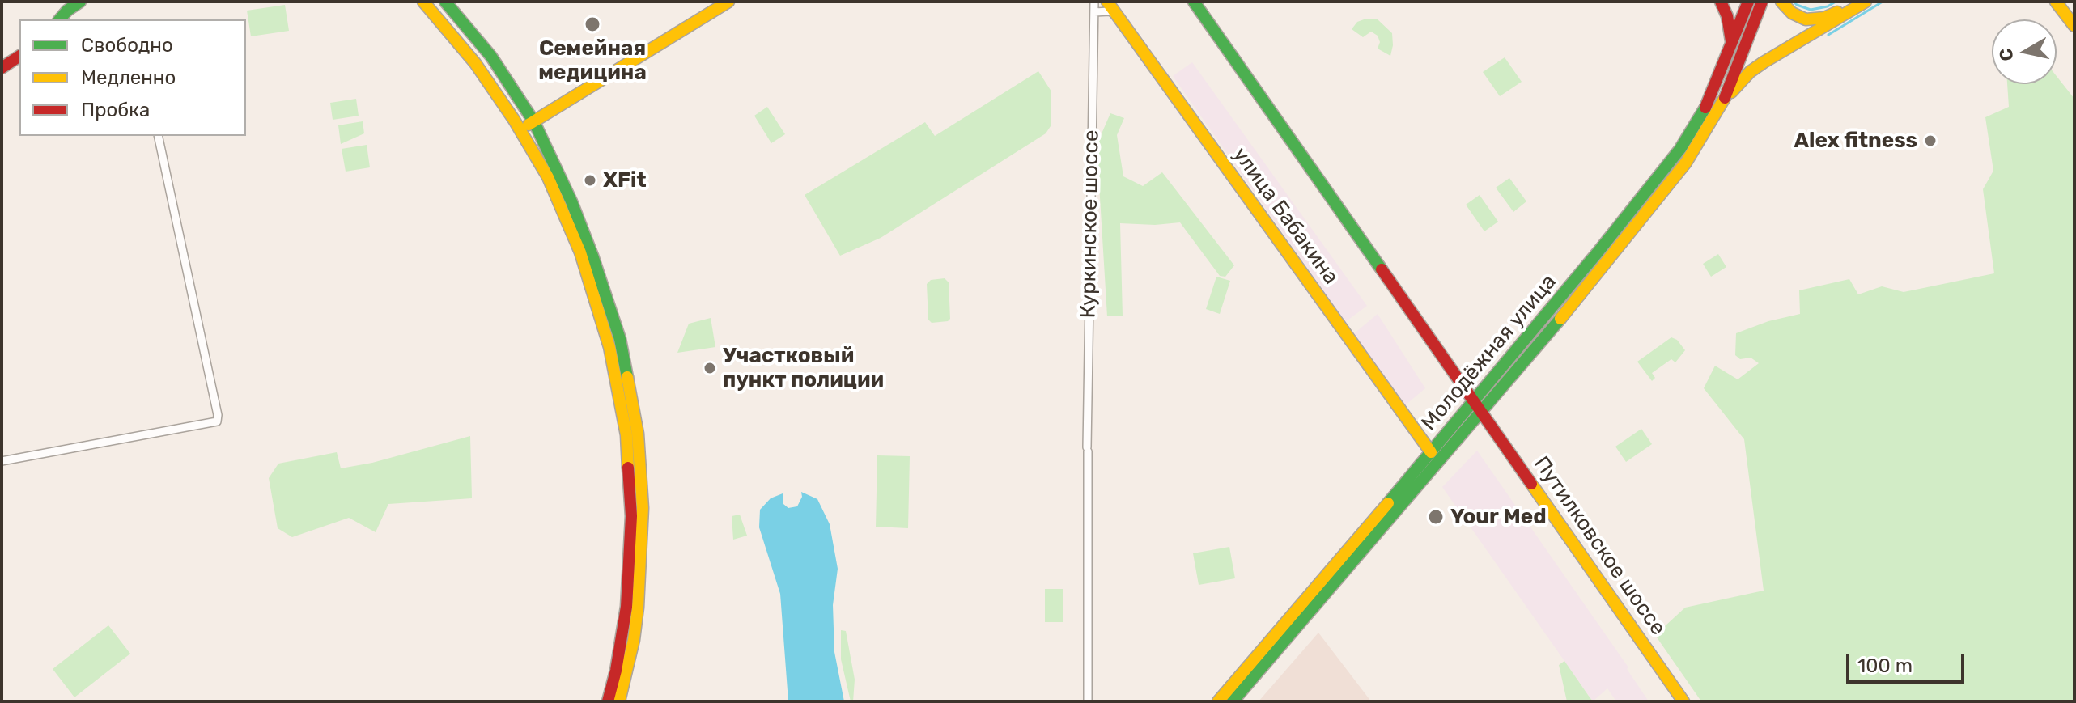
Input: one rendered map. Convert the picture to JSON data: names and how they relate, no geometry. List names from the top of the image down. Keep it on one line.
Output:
{"streets":{"main road":["улица Бабакина","Молодёжная улица","Путилковское шоссе"],"street":["Куркинское шоссе"]},"crossings":[["улица Бабакина","Молодёжная улица"],["Молодёжная улица","Путилковское шоссе"]],"places":["Семейная медицина","Alex fitness","XFit","Участковый пункт полиции","Your Med"],"legend":["Свободно","Медленно","Пробка"],"scale_bar":"100 m","north":"left"}
